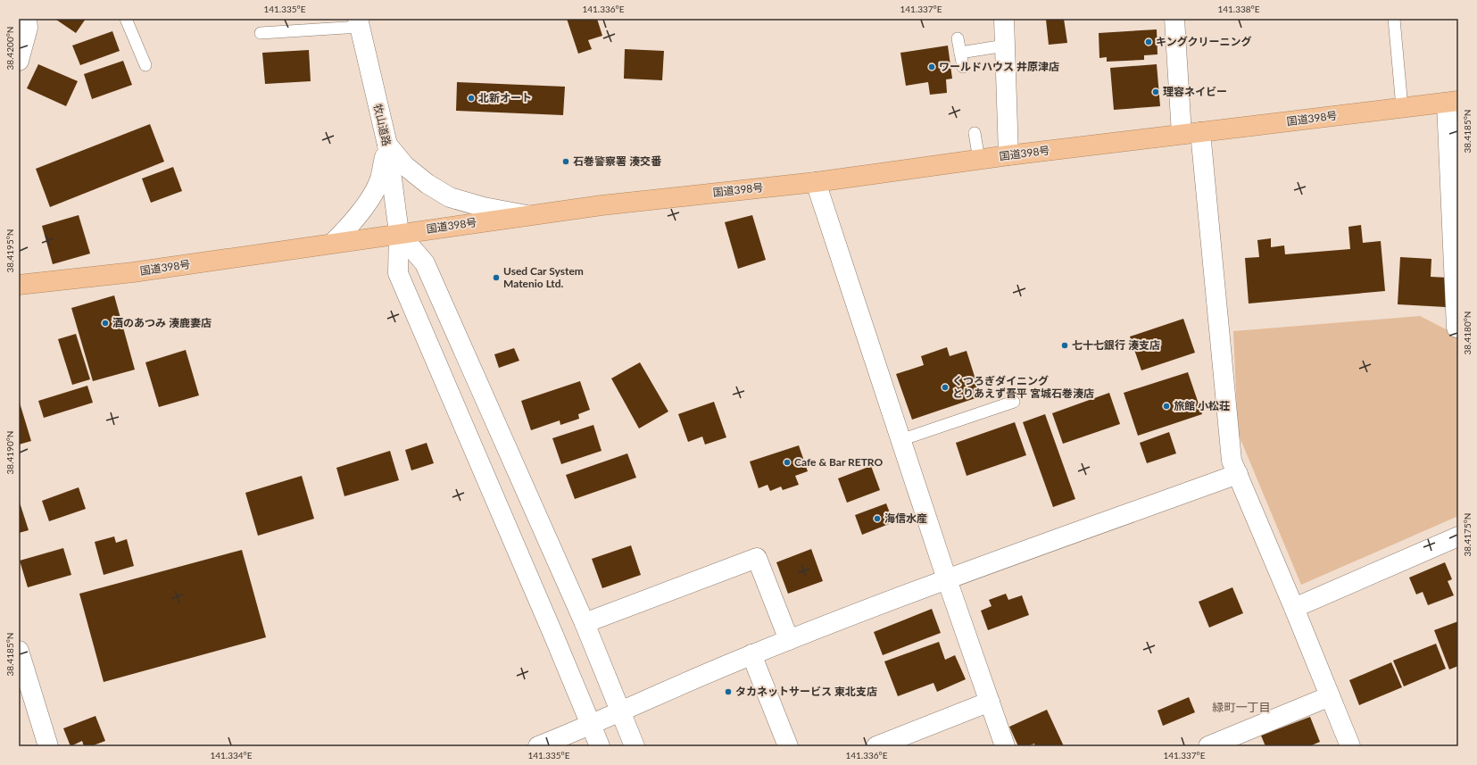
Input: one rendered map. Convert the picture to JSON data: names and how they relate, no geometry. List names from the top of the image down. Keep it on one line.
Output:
{"streets":{"highway":["国道398号"],"street":["牧山道路"]},"crossings":[["国道398号","牧山道路"]],"districts":["緑町一丁目"],"places":["キングクリーニング","ワールドハウス 井原津店","理容ネイビー","北新オート","石巻警察署 湊交番","Used Car System Matenio Ltd.","酒のあつみ 湊鹿妻店","七十七銀行 湊支店","くつろぎダイニング とりあえず吾平 宮城石巻湊店","旅館 小松荘","Cafe & Bar RETRO","海信水産","タカネットサービス 東北支店"],"coordinates":["141.335°E","141.336°E","141.337°E","141.338°E","38.4200°N","38.4185°N","38.4195°N","38.4180°N","38.4190°N","38.4175°N","141.334°E"]}
